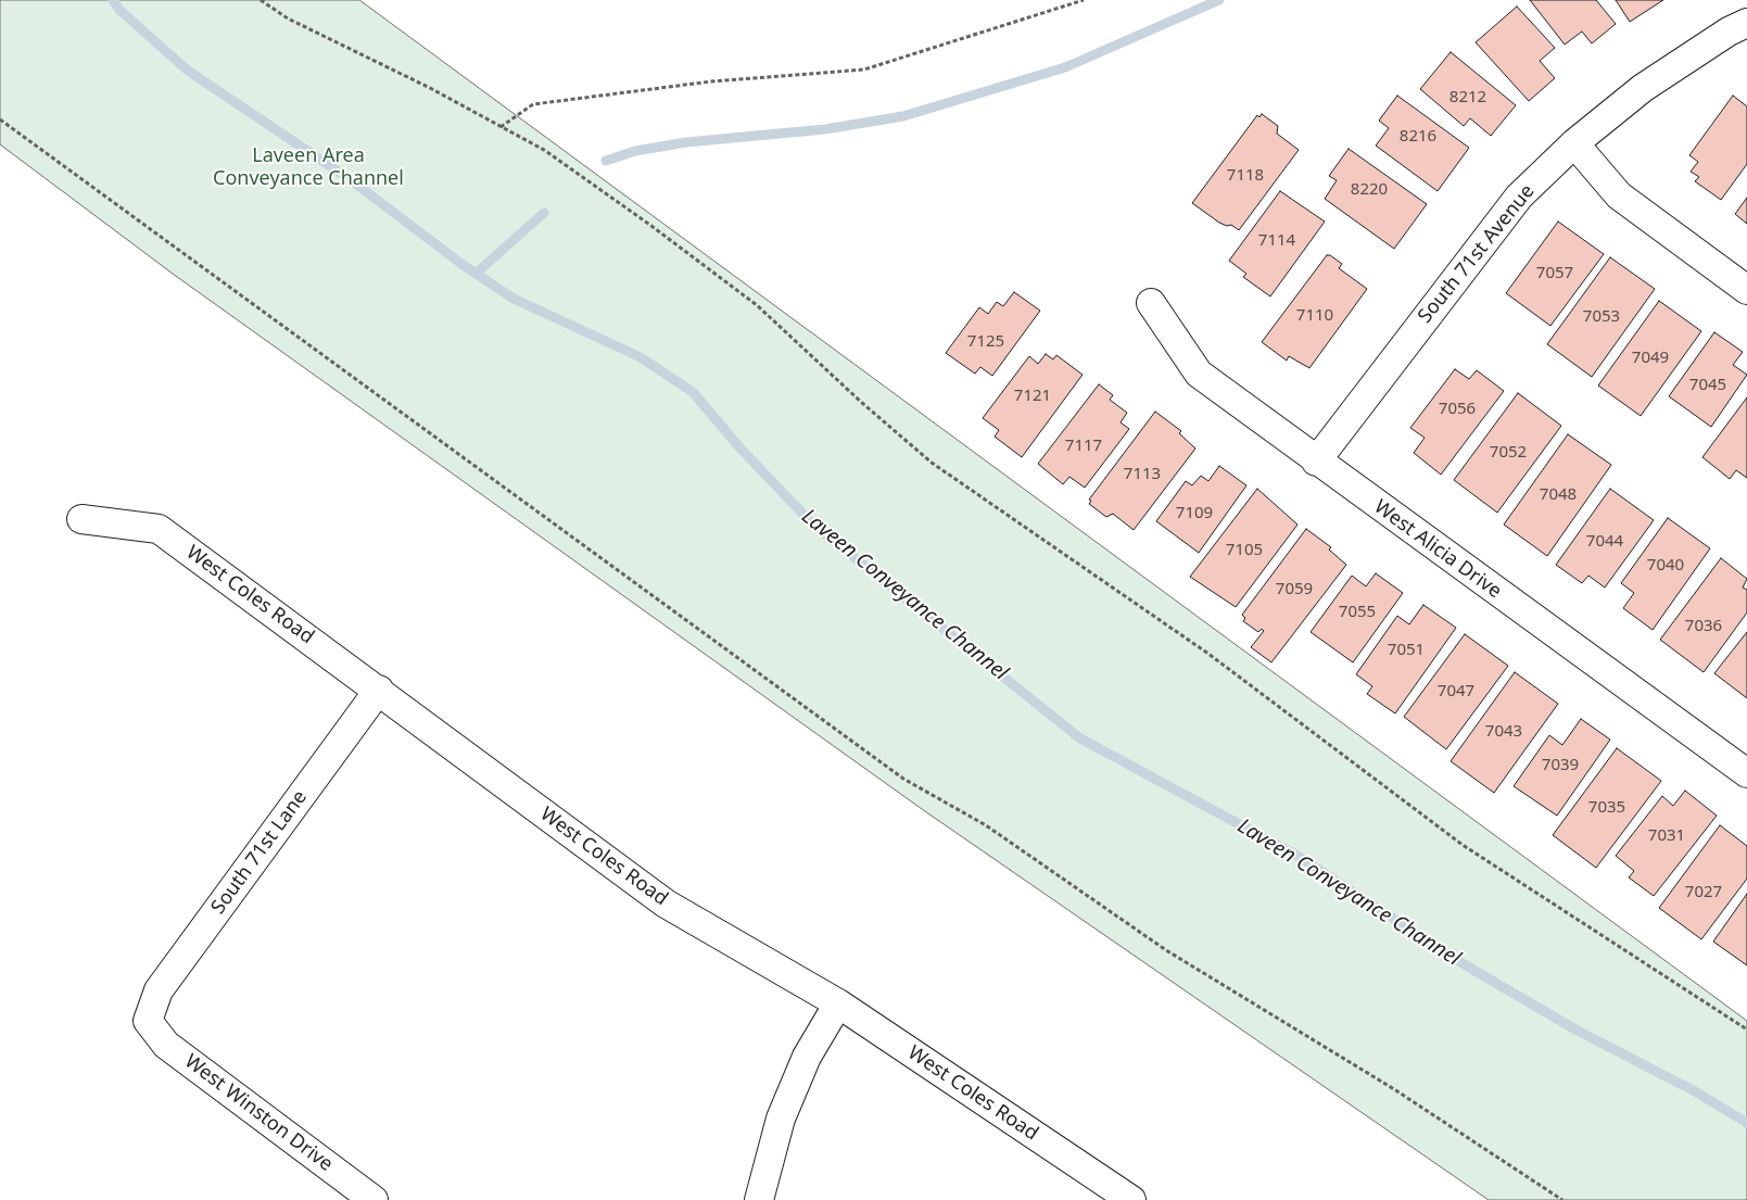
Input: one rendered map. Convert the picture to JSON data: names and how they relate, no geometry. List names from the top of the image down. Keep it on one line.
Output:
{"streets":{"street":["South 71st Avenue","West Alicia Drive","West Coles Road","South 71st Lane","West Winston Drive"]},"crossings":[["South 71st Avenue","West Alicia Drive"],["West Coles Road","South 71st Lane"],["South 71st Lane","West Winston Drive"]],"water":["Laveen Conveyance Channel"],"parks":["Laveen Area Conveyance Channel"],"house_numbers":["8212","8216","7118","8220","7114","7057","7110","7053","7125","7049","7045","7121","7056","7117","7052","7113","7048","7109","7044","7105","7040","7059","7055","7036","7051","7047","7043","7039","7035","7031","7027"]}
